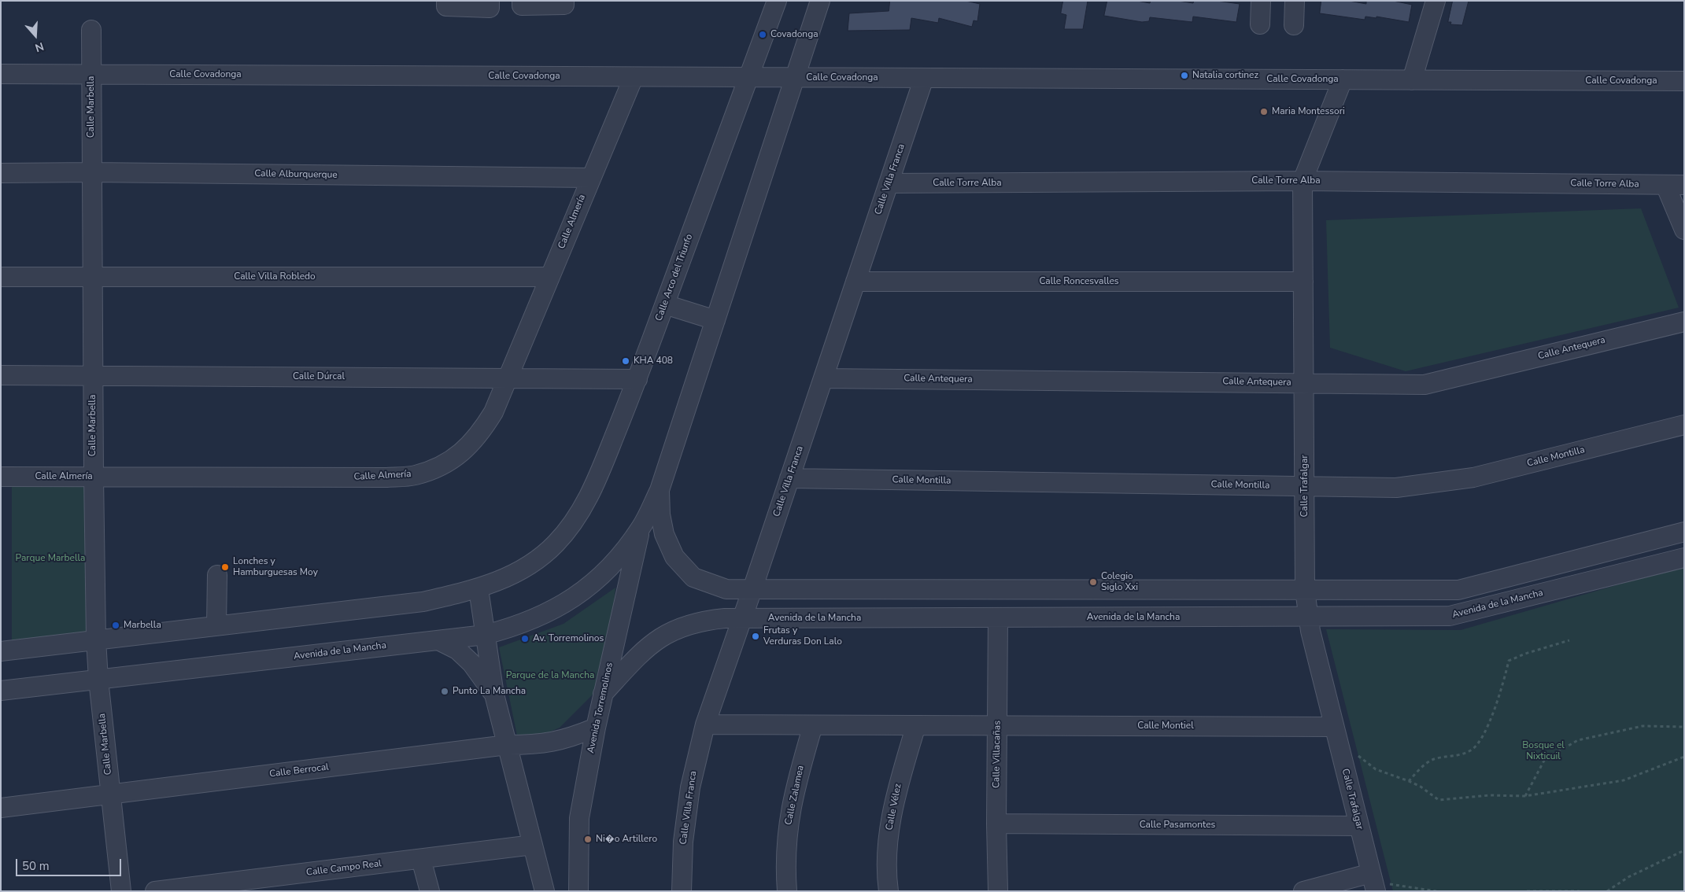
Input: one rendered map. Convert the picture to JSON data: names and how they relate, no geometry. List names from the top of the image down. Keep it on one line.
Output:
{"streets":{"street":["Calle Covadonga","Calle Marbella","Calle Alburquerque","Calle Villa Franca","Calle Torre Alba","Calle Almería","Calle Villa Robledo","Calle Arco del Triunfo","Calle Roncesvalles","Calle Antequera","Calle Dúrcal","Calle Montilla","Calle Trafalgar","Avenida de la Mancha","Avenida Torremolinos","Calle Montiel","Calle Villacañas","Calle Berrocal","Calle Zalamea","Calle Vélez","Calle Pasamontes","Calle Campo Real"]},"crossings":[["Calle Covadonga","Calle Marbella"],["Calle Covadonga","Calle Villa Franca"],["Calle Covadonga","Calle Almería"],["Calle Covadonga","Calle Arco del Triunfo"],["Calle Covadonga","Calle Trafalgar"],["Calle Marbella","Calle Alburquerque"],["Calle Marbella","Calle Almería"],["Calle Marbella","Calle Villa Robledo"],["Calle Marbella","Calle Dúrcal"],["Calle Marbella","Avenida de la Mancha"],["Calle Marbella","Calle Berrocal"],["Calle Alburquerque","Calle Almería"],["Calle Villa Franca","Calle Torre Alba"],["Calle Villa Franca","Calle Roncesvalles"],["Calle Villa Franca","Calle Antequera"],["Calle Villa Franca","Calle Montilla"],["Calle Villa Franca","Avenida de la Mancha"],["Calle Villa Franca","Calle Montiel"],["Calle Torre Alba","Calle Trafalgar"],["Calle Almería","Calle Villa Robledo"],["Calle Almería","Calle Dúrcal"],["Calle Arco del Triunfo","Calle Dúrcal"],["Calle Roncesvalles","Calle Trafalgar"],["Calle Antequera","Calle Trafalgar"],["Calle Montilla","Calle Trafalgar"],["Calle Trafalgar","Avenida de la Mancha"],["Calle Trafalgar","Calle Montiel"],["Calle Trafalgar","Calle Pasamontes"],["Avenida de la Mancha","Avenida Torremolinos"],["Avenida de la Mancha","Calle Villacañas"],["Avenida Torremolinos","Calle Berrocal"],["Calle Montiel","Calle Villacañas"],["Calle Montiel","Calle Zalamea"],["Calle Montiel","Calle Vélez"],["Calle Villacañas","Calle Pasamontes"]],"parks":["Parque Marbella","Parque de la Mancha","Bosque el Nixticuil"],"places":["Covadonga","Natalia cortinez","Maria Montessori","KHA 408","Lonches y Hamburguesas Moy","Colegio Siglo Xxi","Marbella","Frutas y Verduras Don Lalo","Av. Torremolinos","Punto La Mancha","Ni�o Artillero"],"scale_bar":"50 m","north":"bottom"}
